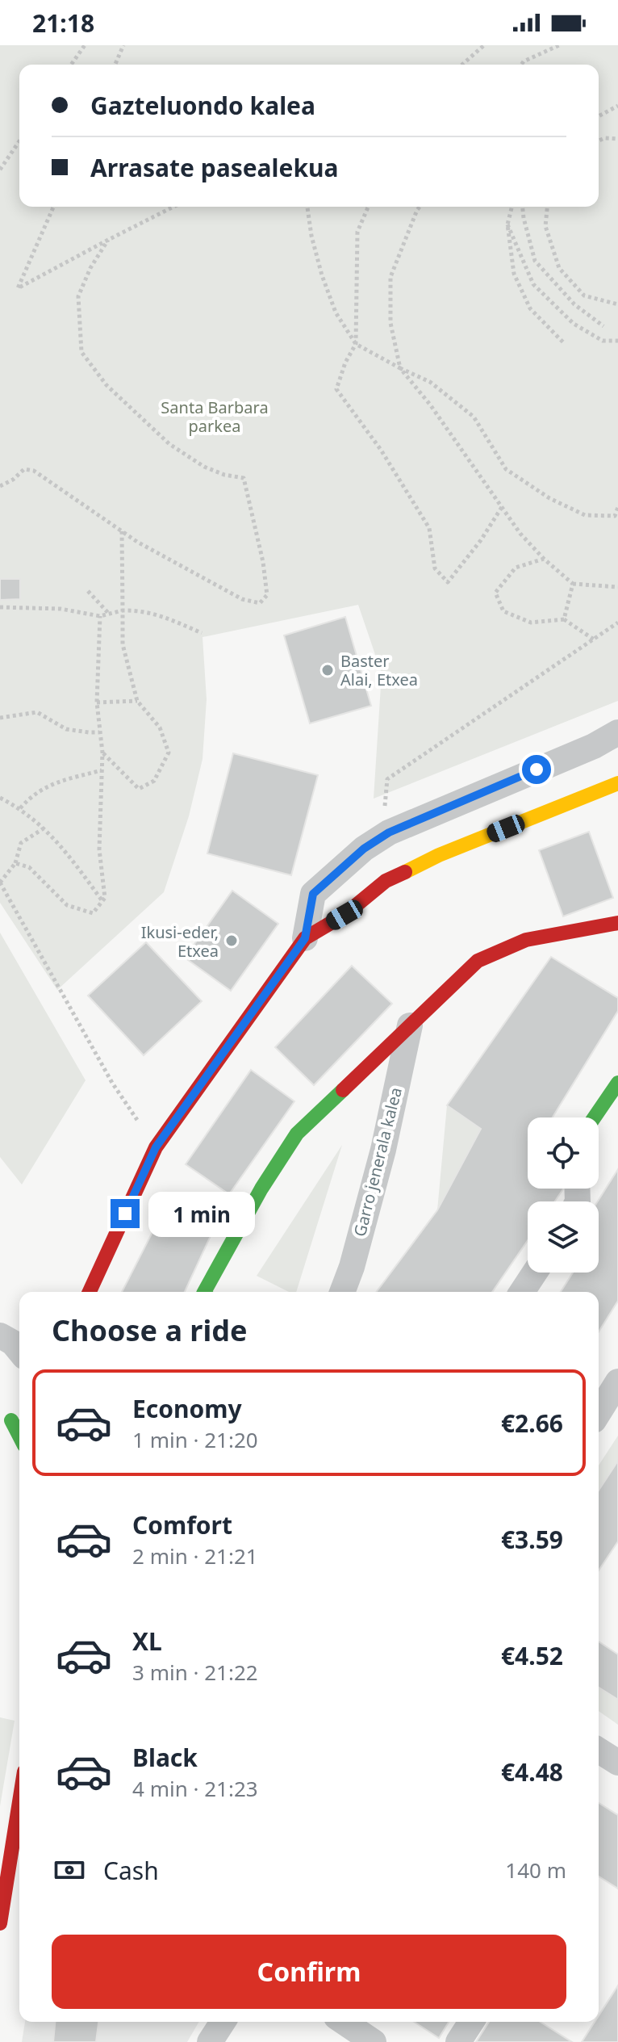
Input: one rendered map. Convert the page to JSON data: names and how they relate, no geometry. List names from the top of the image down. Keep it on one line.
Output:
{"streets":{"street":["Garro jenerala kalea"]},"parks":["Santa Barbara parkea"],"places":["Baster Alai, Etxea","Ikusi-eder, Etxea"],"page":{"status":"21:18","banner":["Gazteluondo kalea","Arrasate pasealekua"],"bubble":"1 min","heading":"Choose a ride","list":[{"name":"Economy","note":"1 min · 21:20","value":"€2.66"},{"name":"Comfort","note":"2 min · 21:21","value":"€3.59"},{"name":"XL","note":"3 min · 21:22","value":"€4.52"},{"name":"Black","note":"4 min · 21:23","value":"€4.48"}],"pay":["Cash","140 m"],"buttons":"Confirm"}}
